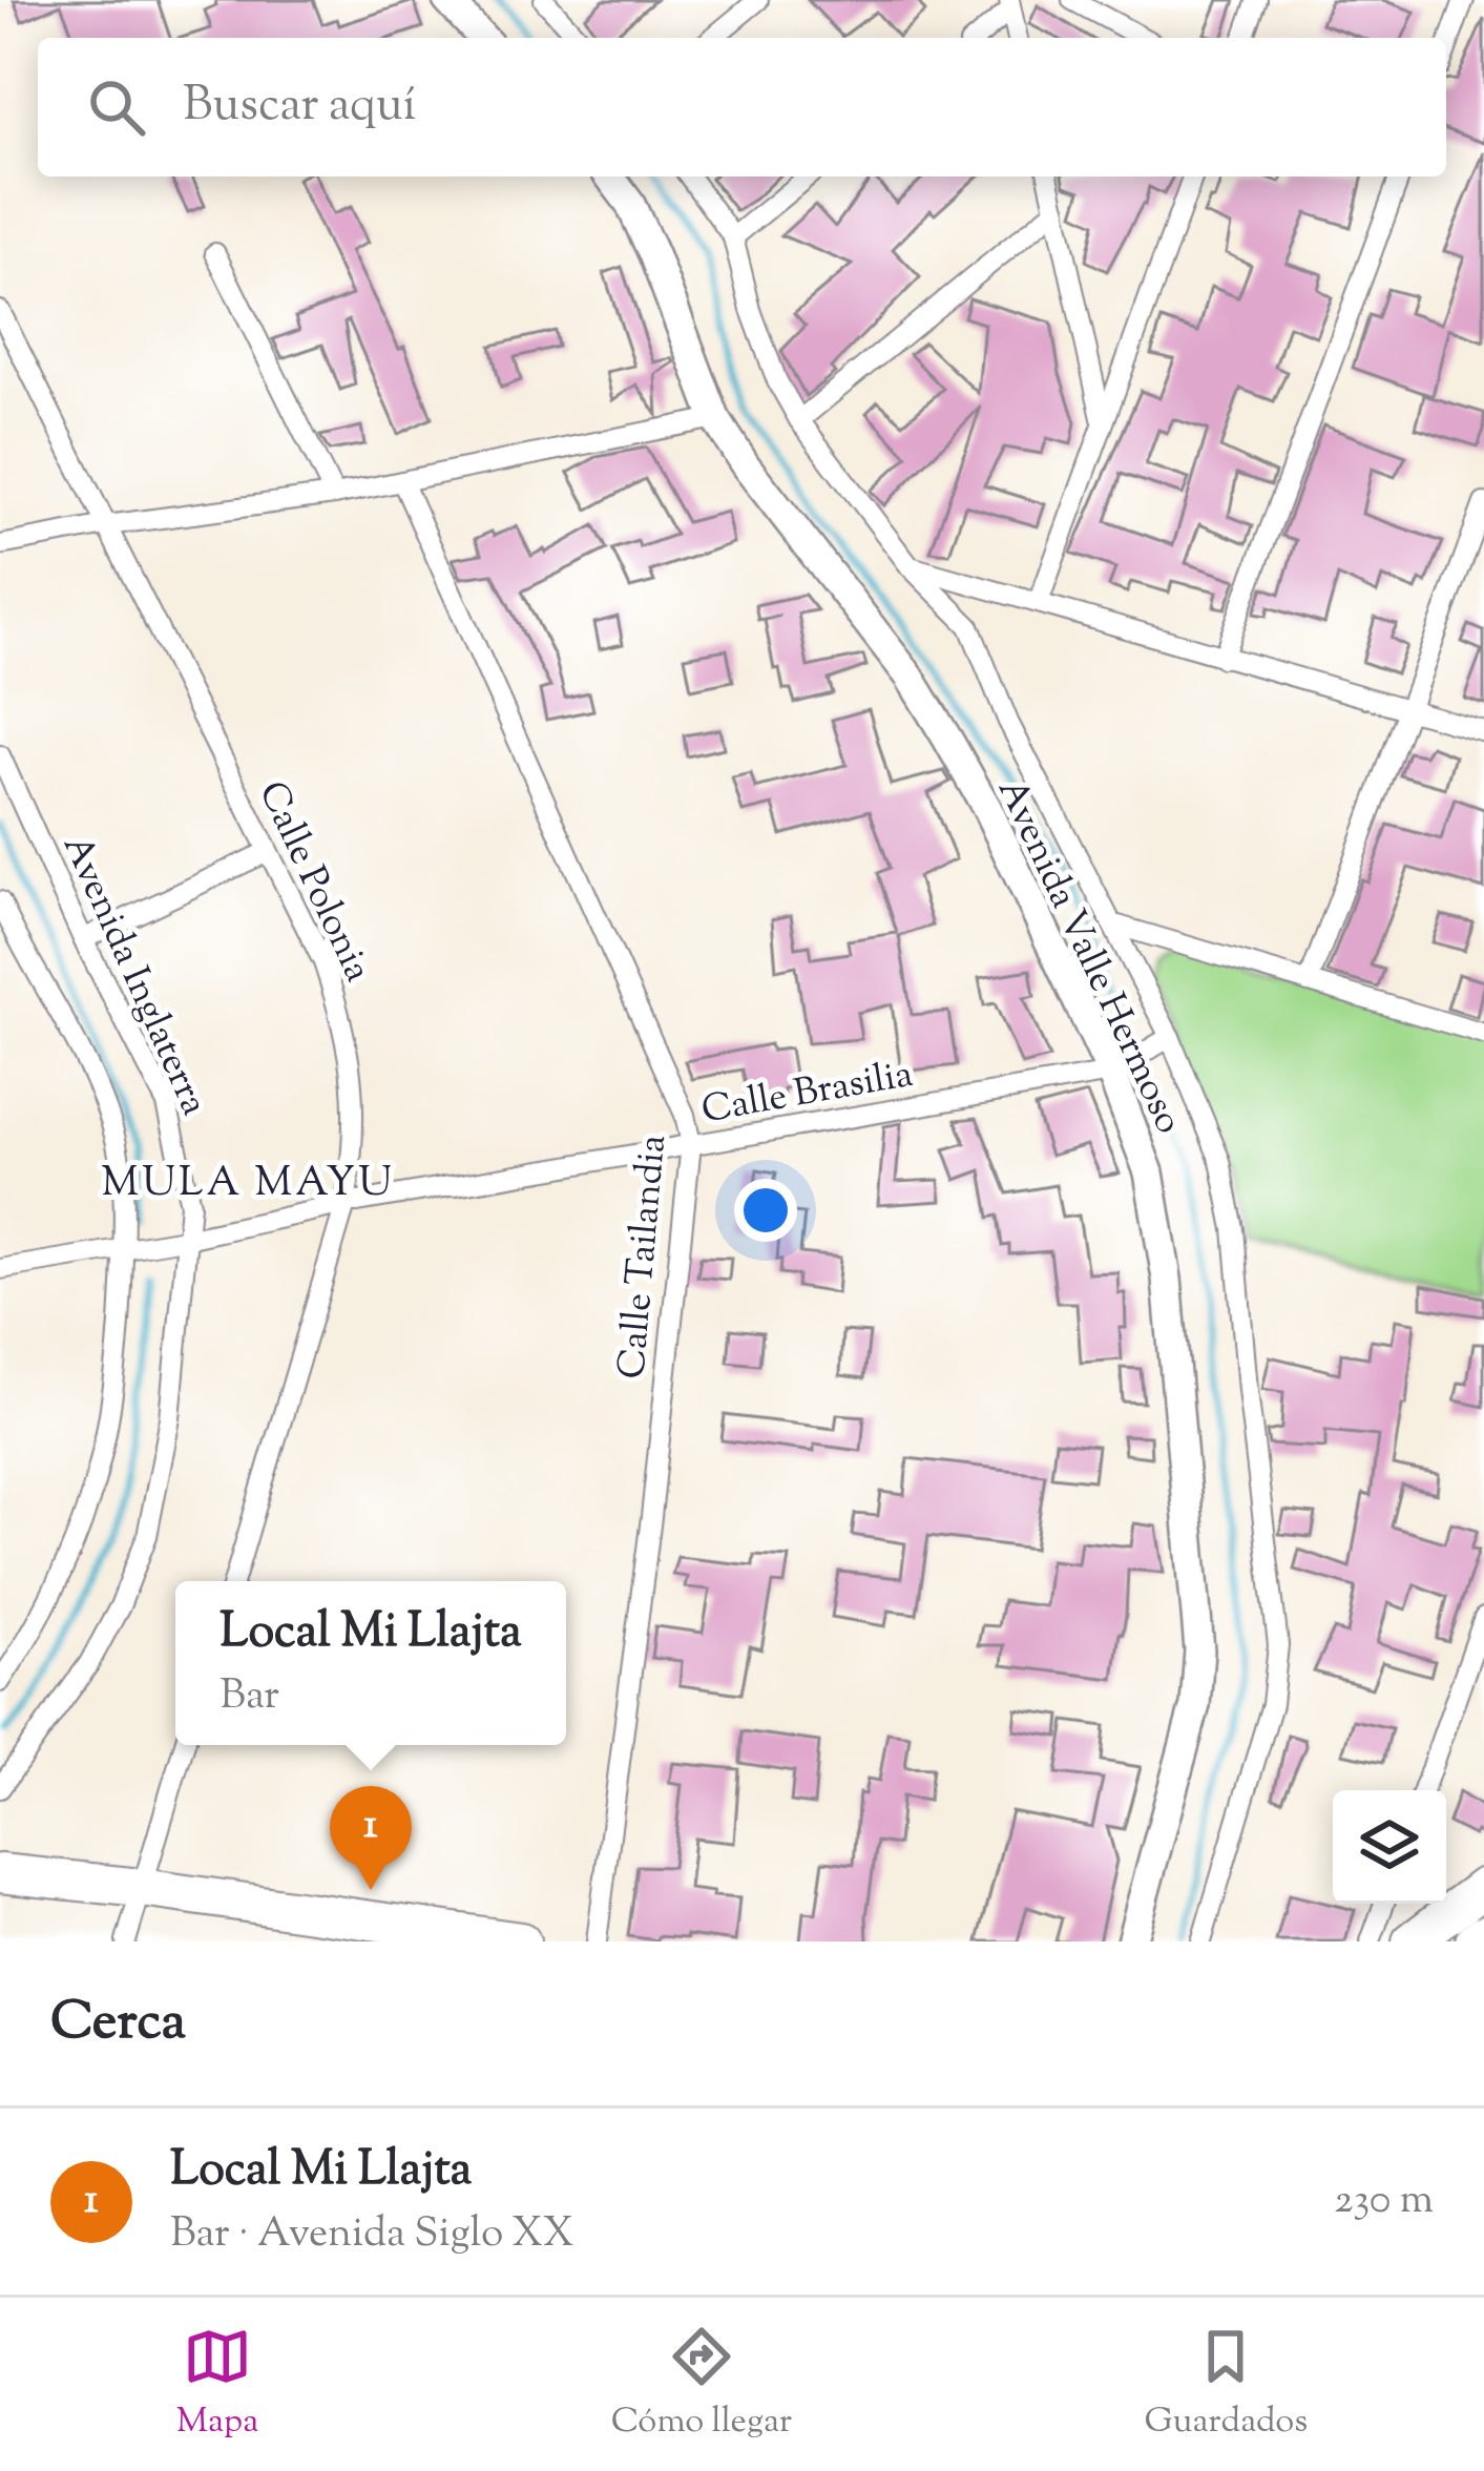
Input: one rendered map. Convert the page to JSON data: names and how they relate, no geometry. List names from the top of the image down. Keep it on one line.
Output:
{"streets":{"street":["Calle Polonia","Avenida Valle Hermoso","Avenida Inglaterra","Calle Brasilia","Calle Tailandia"]},"crossings":[["Calle Polonia","Calle Brasilia"],["Avenida Valle Hermoso","Calle Brasilia"],["Avenida Inglaterra","Calle Brasilia"],["Calle Brasilia","Calle Tailandia"]],"districts":["MULA MAYU"],"page":{"search":"Buscar aquí","popup":["Local Mi Llajta","Bar"],"pins":"1","heading":"Cerca","list":[{"mark":"1","name":"Local Mi Llajta","note":"Bar · Avenida Siglo XX","value":"230 m"}],"nav":["Mapa","Cómo llegar","Guardados"]}}
